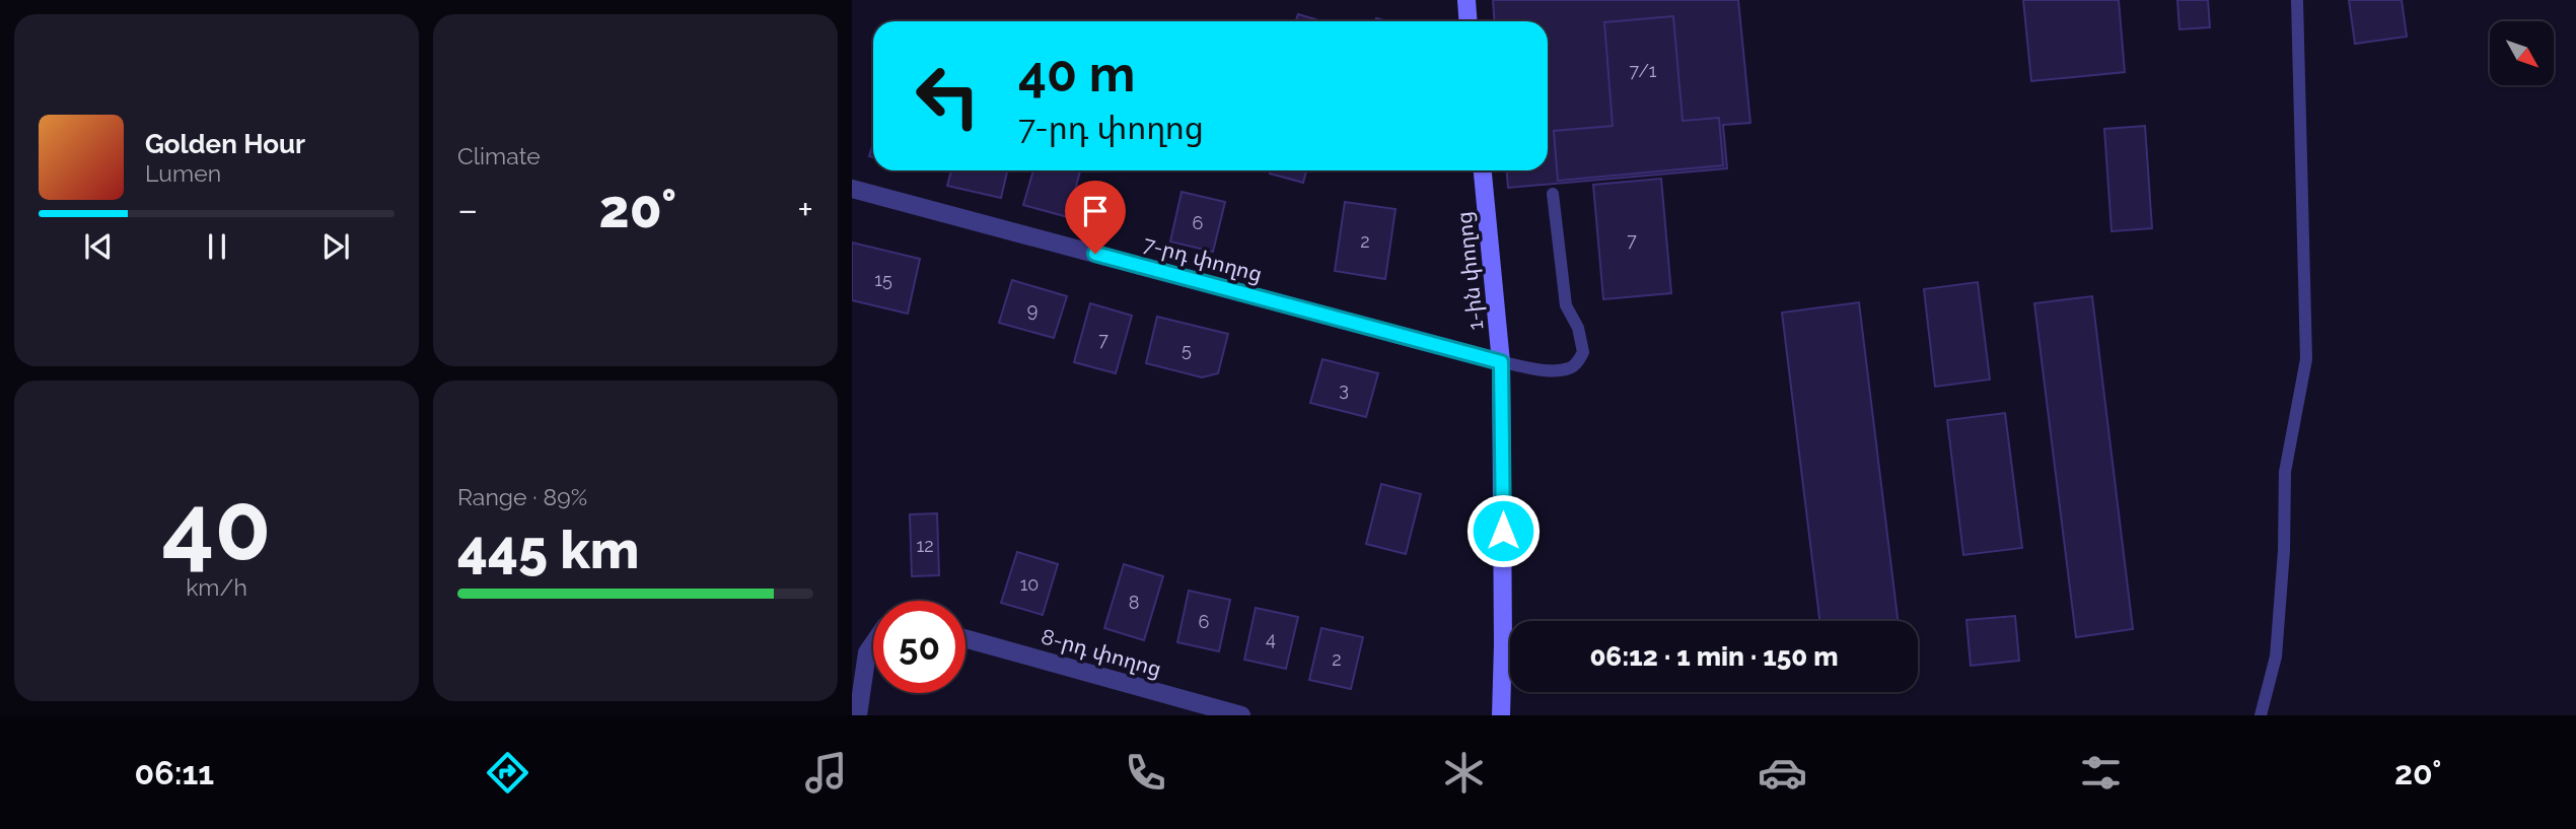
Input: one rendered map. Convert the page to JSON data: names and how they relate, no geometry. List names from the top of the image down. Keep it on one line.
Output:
{"streets":{"main road":["1-ին փողոց"],"street":["7-րդ փողոց","8-րդ փողոց"]},"crossings":[["7-րդ փողոց","1-ին փողոց"]],"house_numbers":["7/1","6","7","2","15","9","7","5","3","12","10","8","6","4","2"],"north":"bottom right","page":{"tile":["Climate",["40","km/h"],["Range · 89%","445 km"]],"turn":["40 m","7-րդ փողոց"],"song":["Golden Hour","Lumen"],"heat":["−","20°","+"],"limit":"50","trip":"06:12 · 1 min · 150 m","tabs":["06:11","20°"]}}
